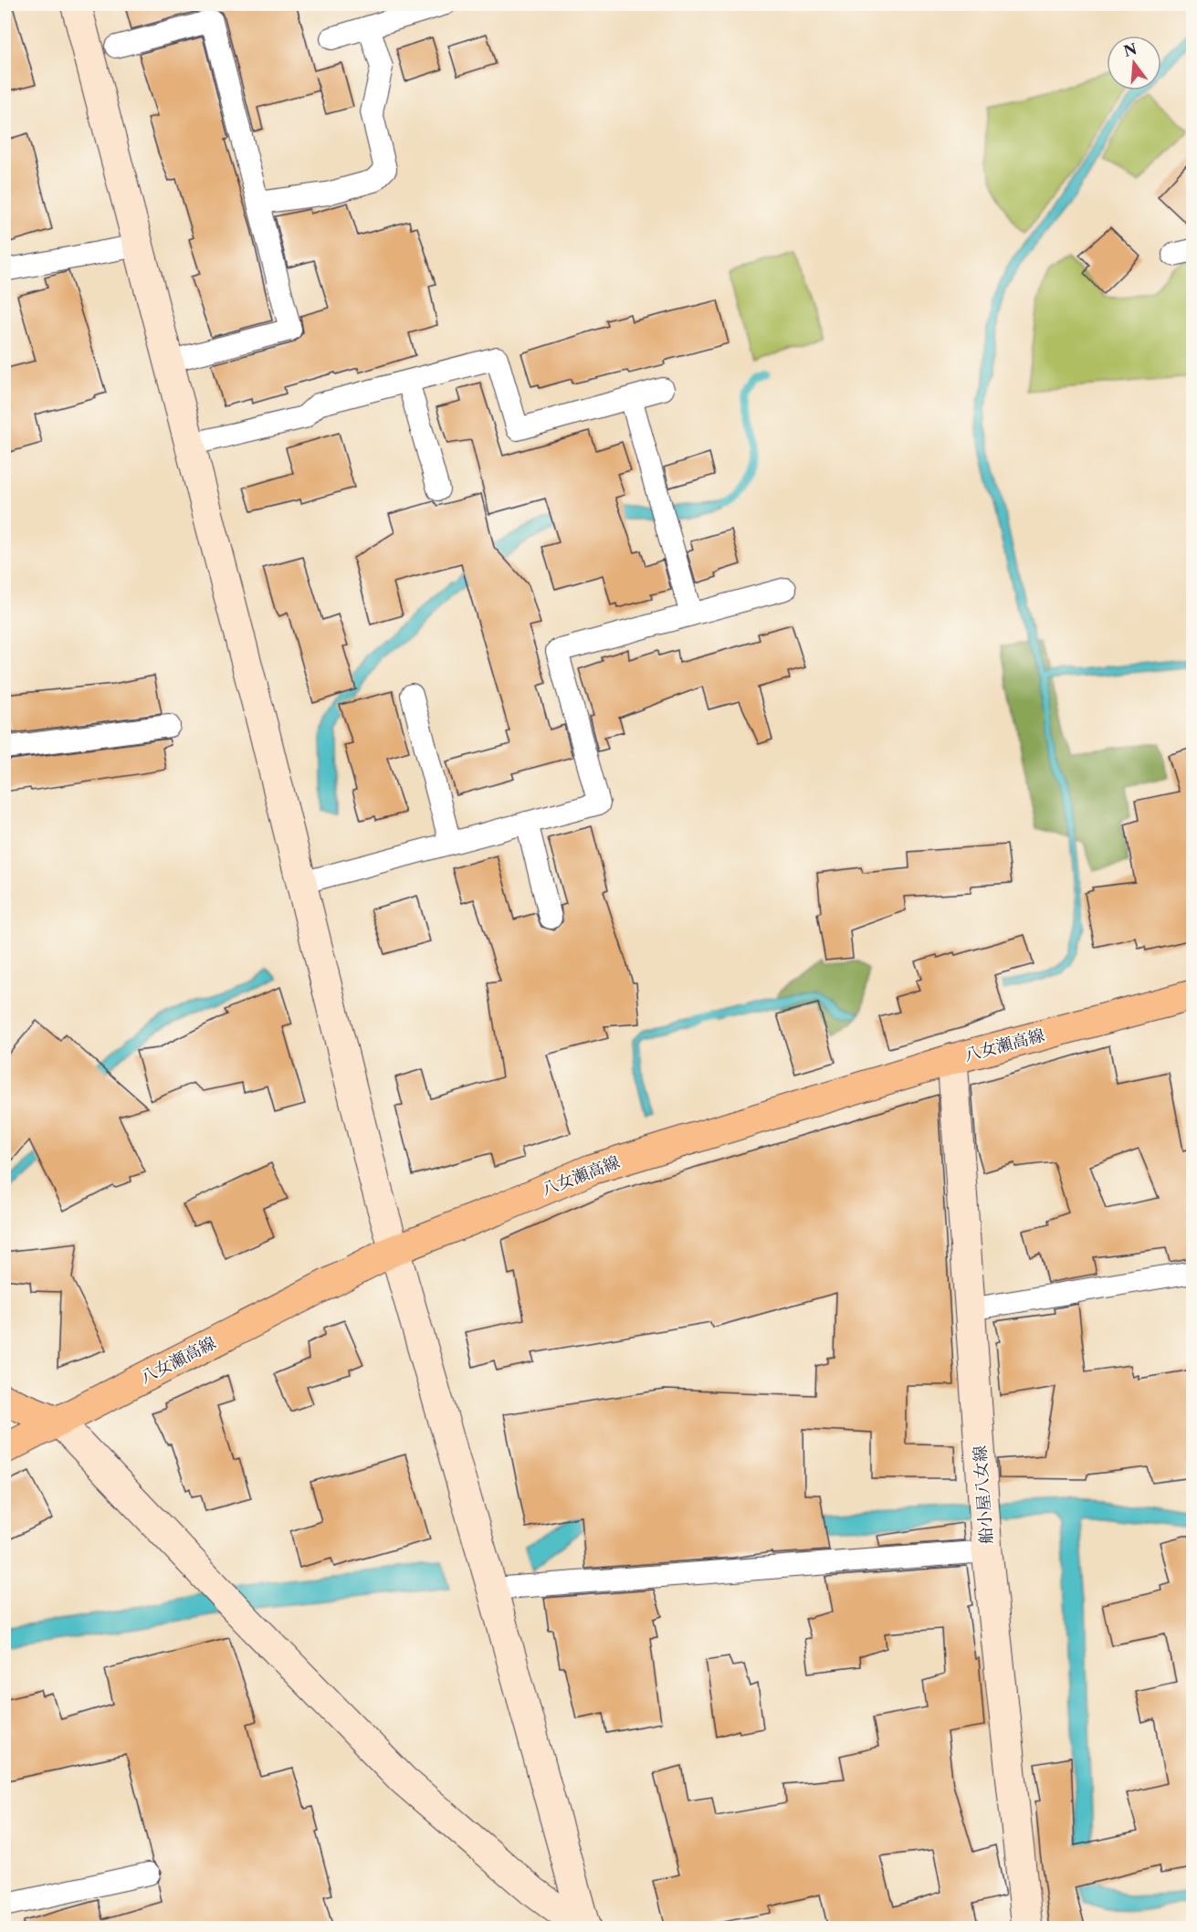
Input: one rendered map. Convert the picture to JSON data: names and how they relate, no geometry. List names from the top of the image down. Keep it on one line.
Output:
{"streets":{"main road":["八女瀬高線"],"street":["船小屋八女線"]},"crossings":[["八女瀬高線","船小屋八女線"]],"north":"top"}
